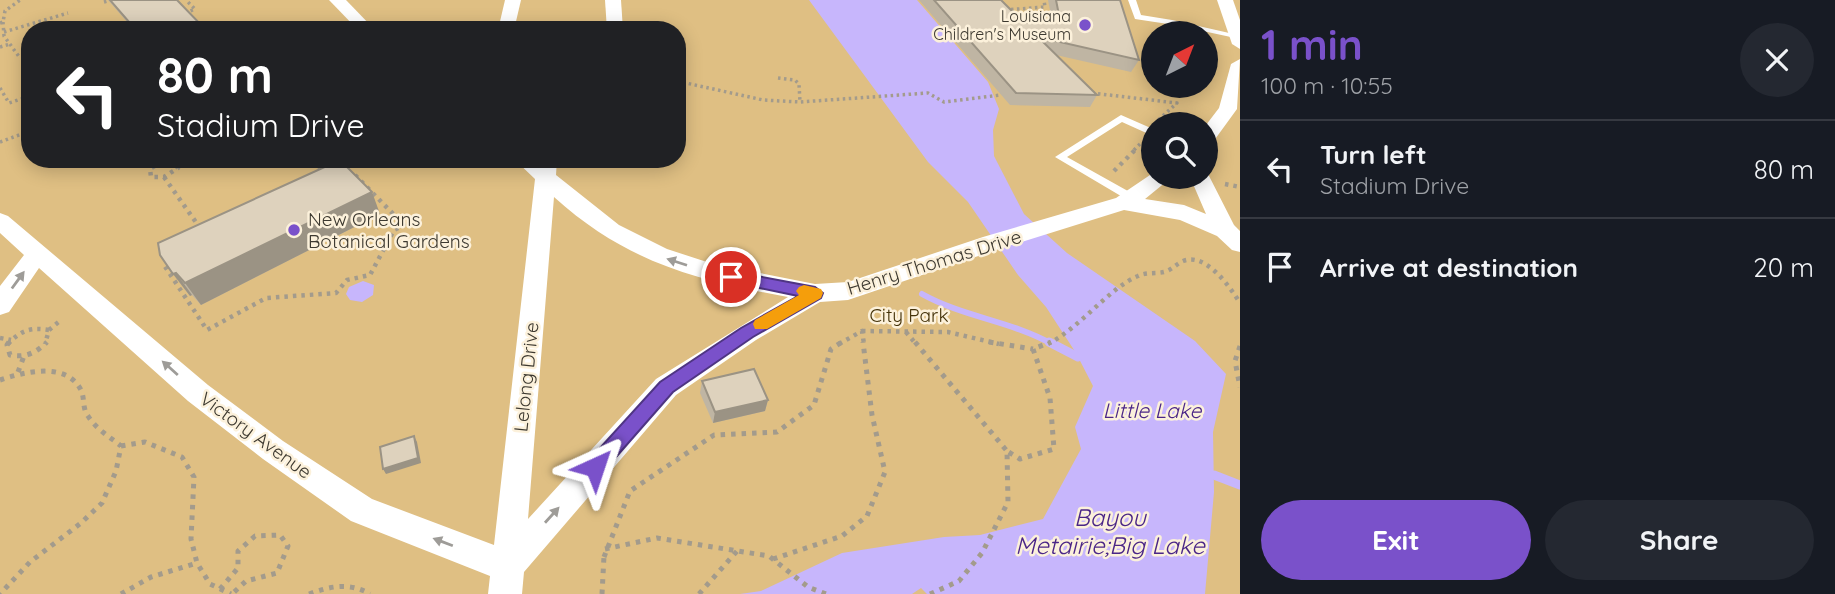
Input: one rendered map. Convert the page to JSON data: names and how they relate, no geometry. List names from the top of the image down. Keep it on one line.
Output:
{"streets":{"street":["Henry Thomas Drive","Lelong Drive","Victory Avenue"]},"crossings":[["Henry Thomas Drive","Lelong Drive"],["Henry Thomas Drive","Victory Avenue"],["Lelong Drive","Victory Avenue"]],"one_way":["Henry Thomas Drive","Victory Avenue"],"water":["Little Lake","Bayou Metairie;Big Lake"],"parks":["City Park"],"places":["Louisiana Children's Museum","New Orleans Botanical Gardens"],"north":"top right","page":{"heading":["1 min","100 m · 10:55"],"turn":["80 m","Stadium Drive"],"list":[{"name":"Turn left","note":"Stadium Drive","value":"80 m"},{"name":"Arrive at destination","value":"20 m"}],"buttons":["Exit","Share"]}}
